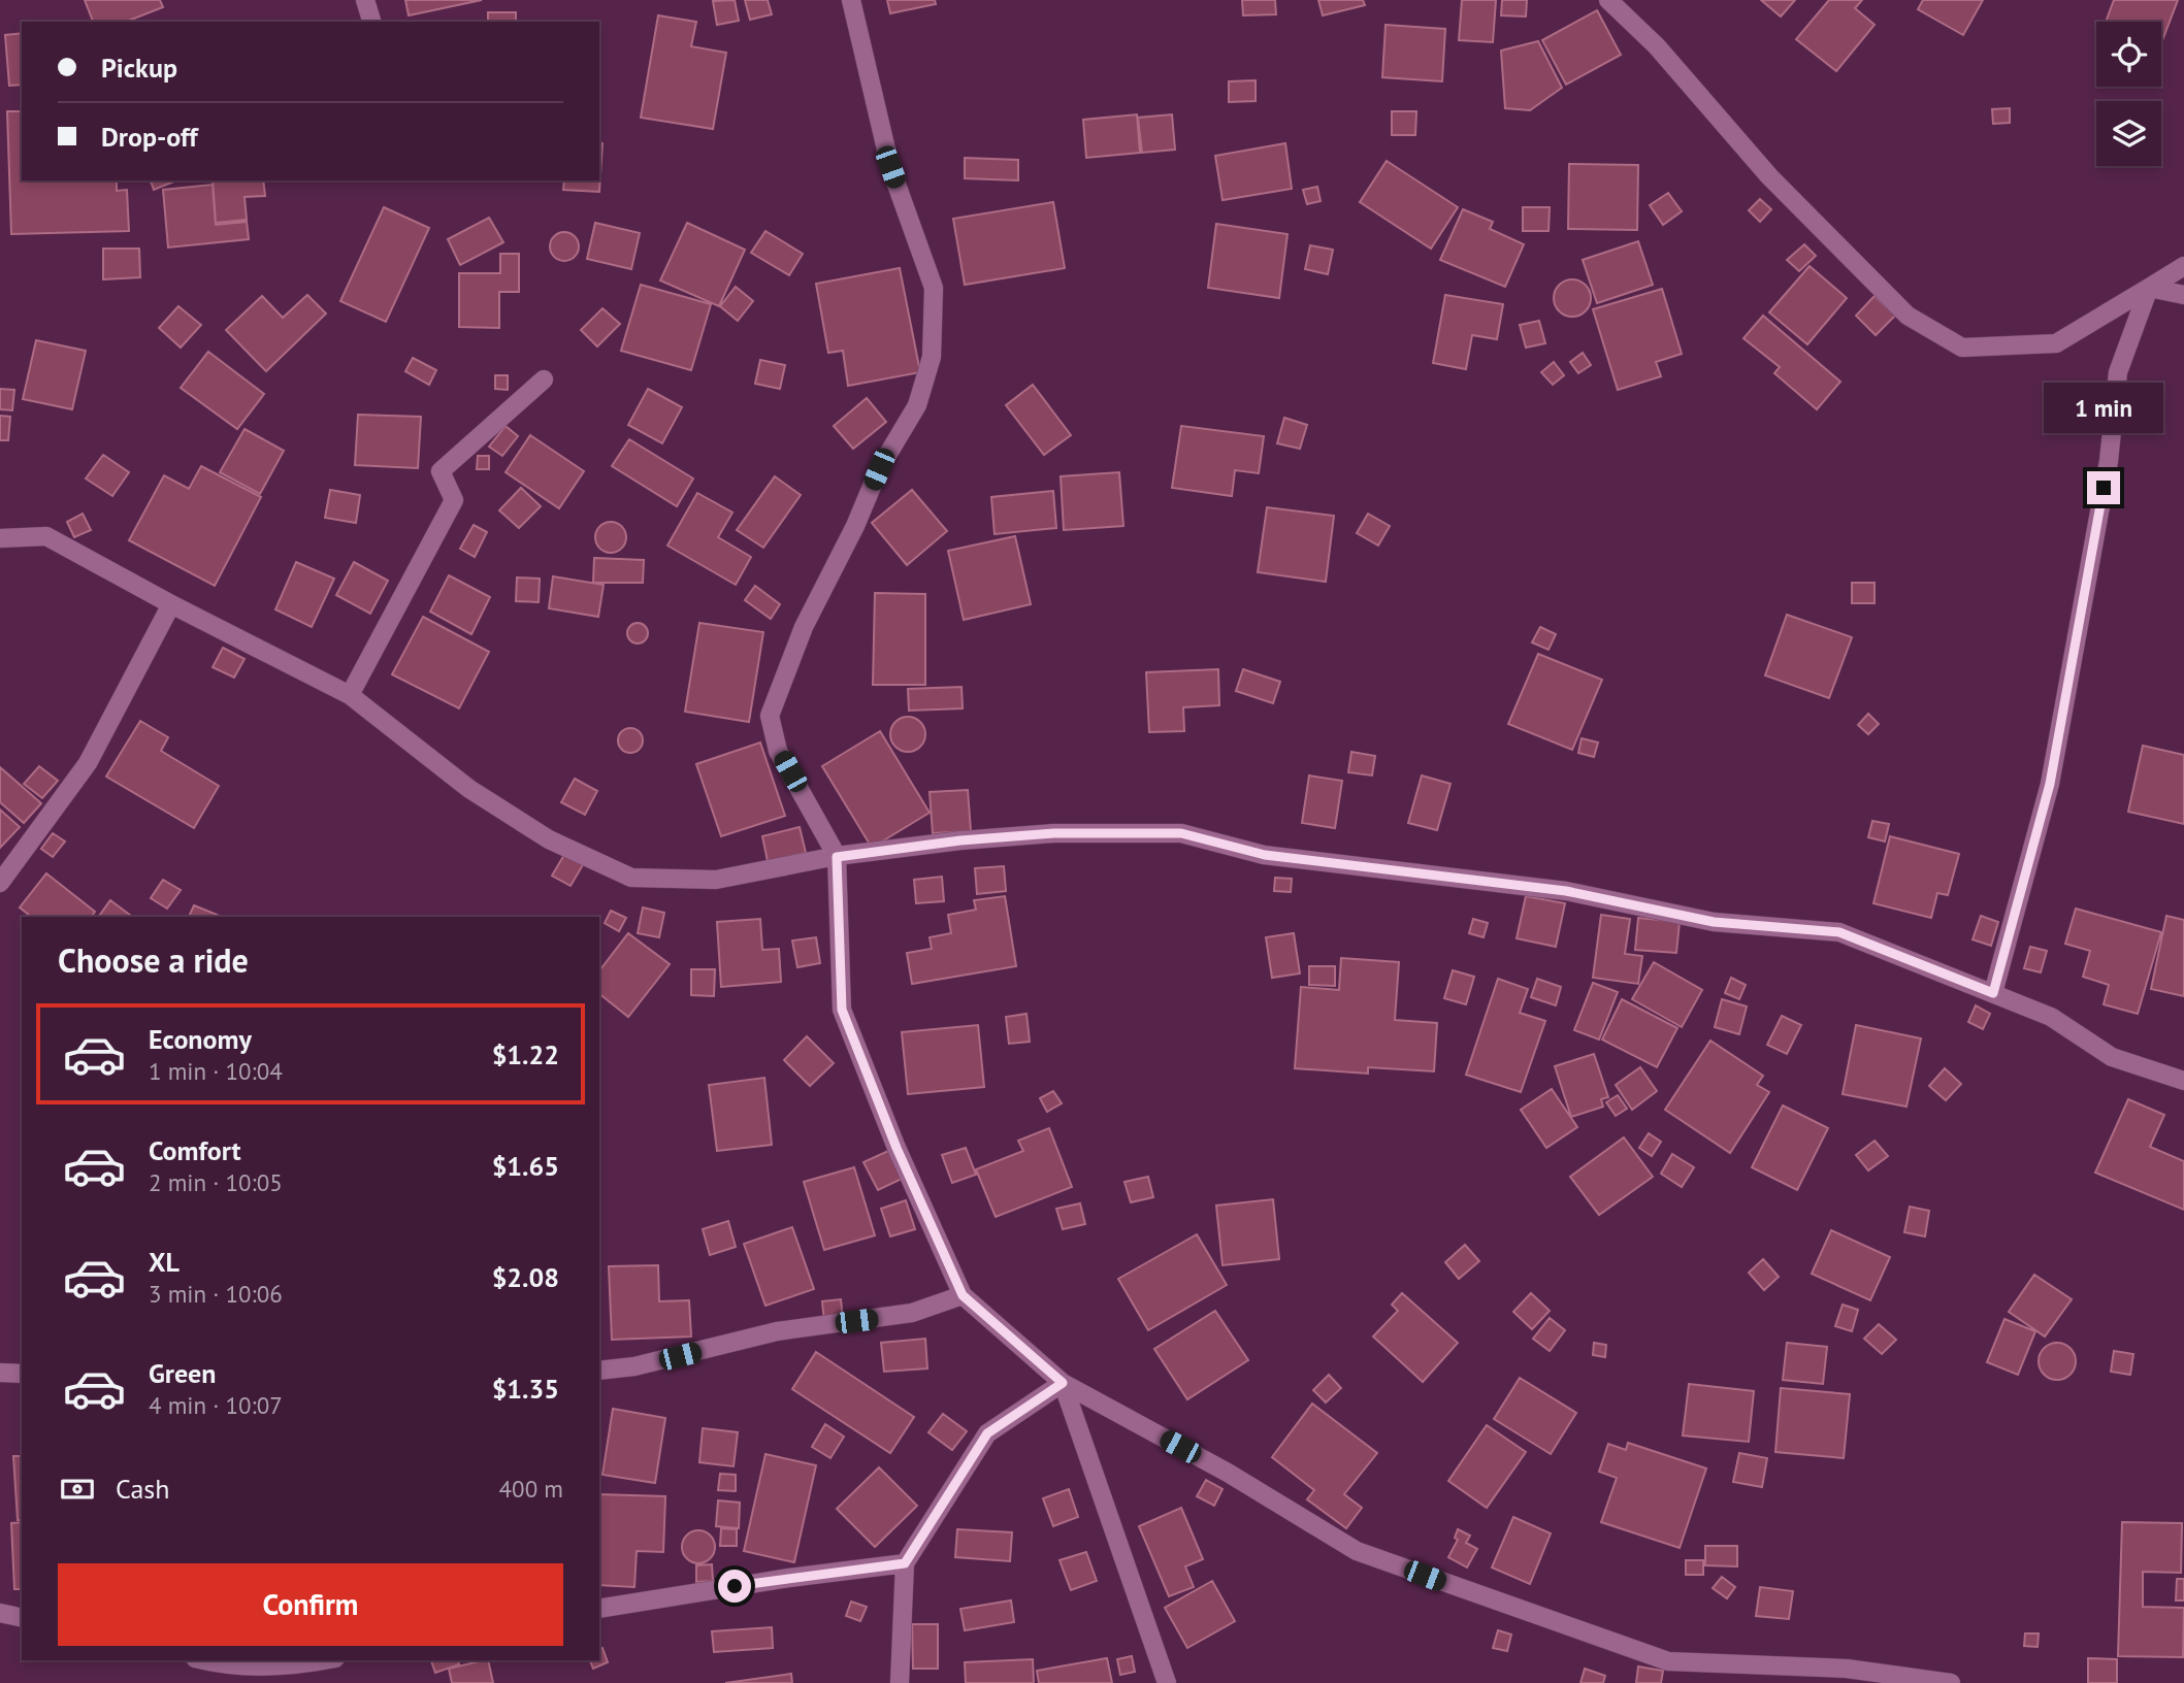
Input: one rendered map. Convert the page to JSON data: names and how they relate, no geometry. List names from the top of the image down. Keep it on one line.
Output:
{"page":{"banner":["Pickup","Drop-off"],"bubble":"1 min","heading":"Choose a ride","list":[{"name":"Economy","note":"1 min · 10:04","value":"$1.22"},{"name":"Comfort","note":"2 min · 10:05","value":"$1.65"},{"name":"XL","note":"3 min · 10:06","value":"$2.08"},{"name":"Green","note":"4 min · 10:07","value":"$1.35"}],"pay":["Cash","400 m"],"buttons":"Confirm"}}
